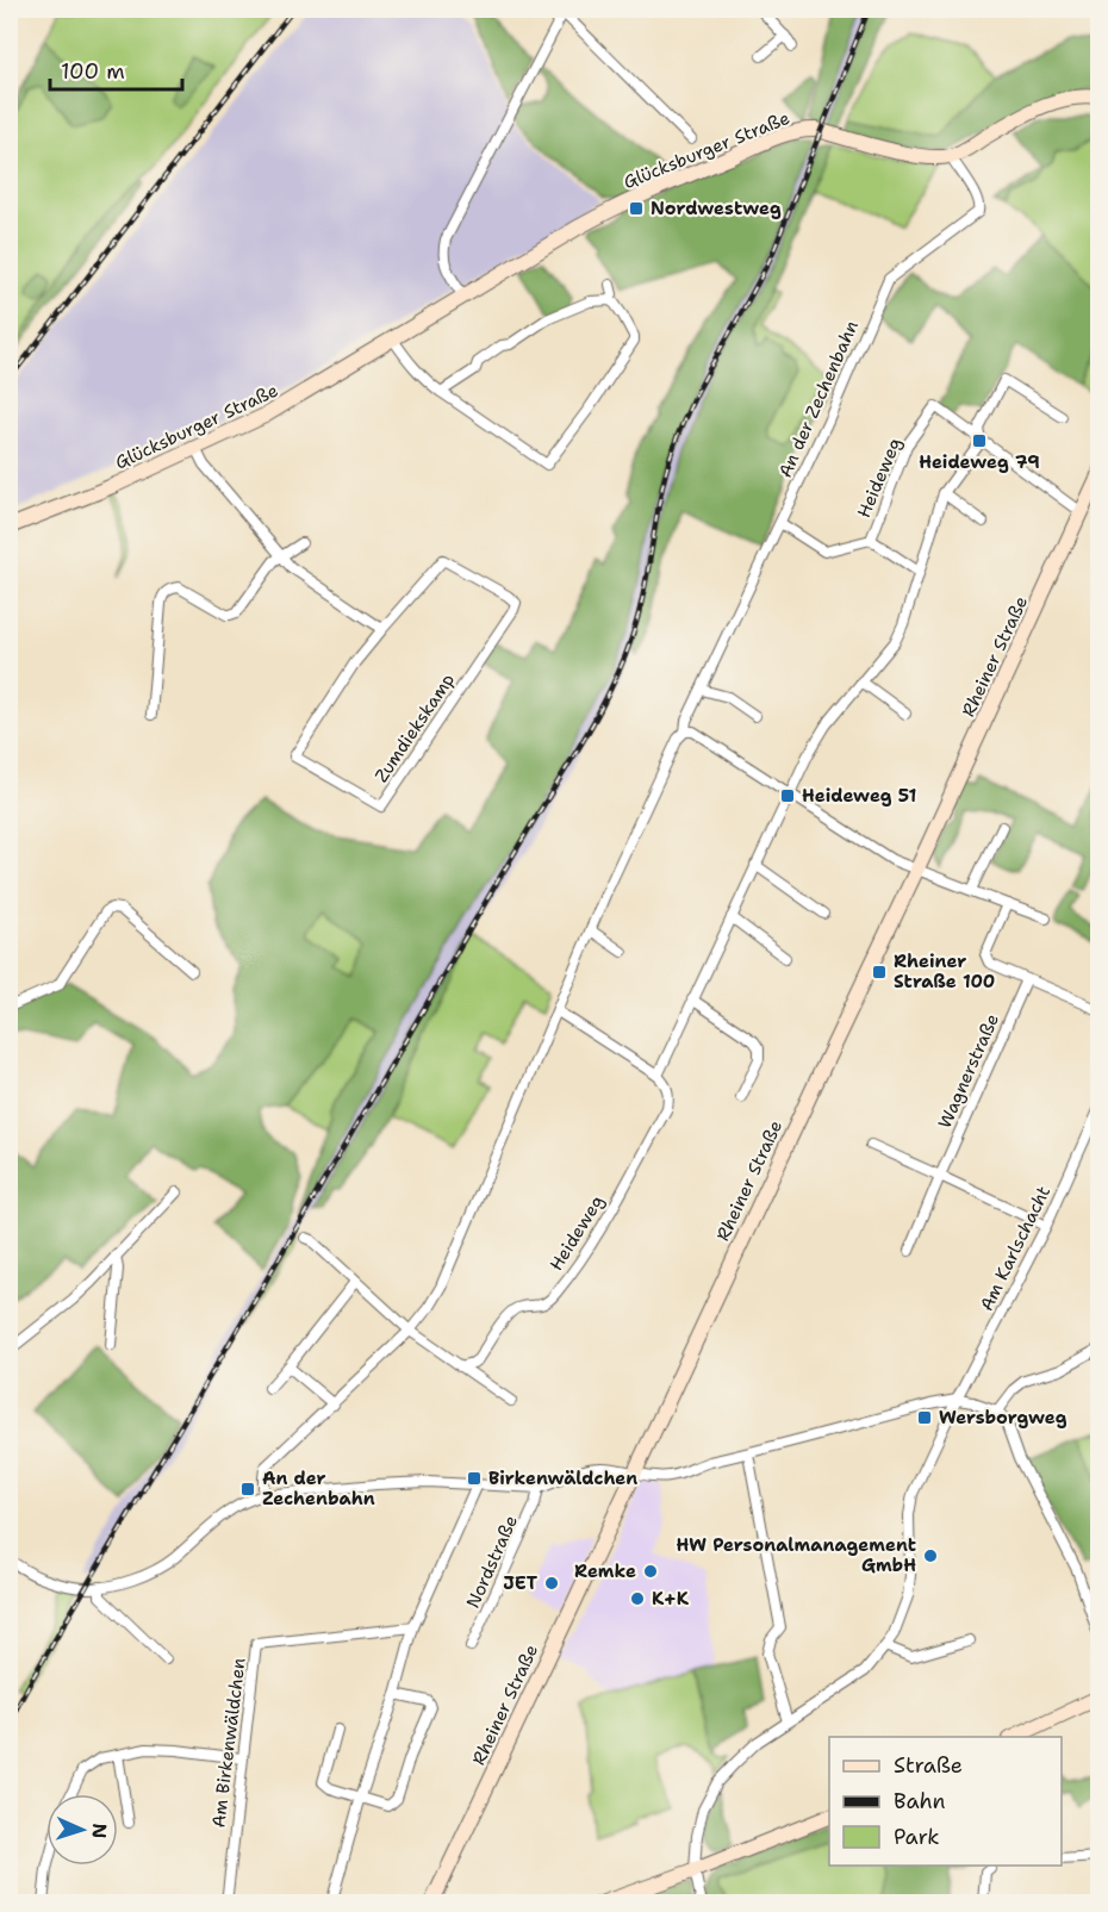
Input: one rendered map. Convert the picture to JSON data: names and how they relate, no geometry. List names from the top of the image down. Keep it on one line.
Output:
{"streets":{"main road":["Glücksburger Straße","Rheiner Straße"],"street":["An der Zechenbahn","Heideweg","Zumdiekskamp","Wagnerstraße","Am Karlschacht","Nordstraße","Am Birkenwäldchen"]},"crossings":[["Glücksburger Straße","An der Zechenbahn"],["An der Zechenbahn","Heideweg"],["An der Zechenbahn","Nordstraße"],["Heideweg","Rheiner Straße"],["Rheiner Straße","Nordstraße"]],"places":{"transit":["Nordwestweg","Heideweg 79","Heideweg 51","Rheiner Straße 100","Wersborgweg","Birkenwäldchen","An der Zechenbahn"],"other":["HW Personalmanagement GmbH","Remke","JET","K+K"]},"legend":["Straße","Bahn","Park"],"scale_bar":"100 m","north":"right"}
